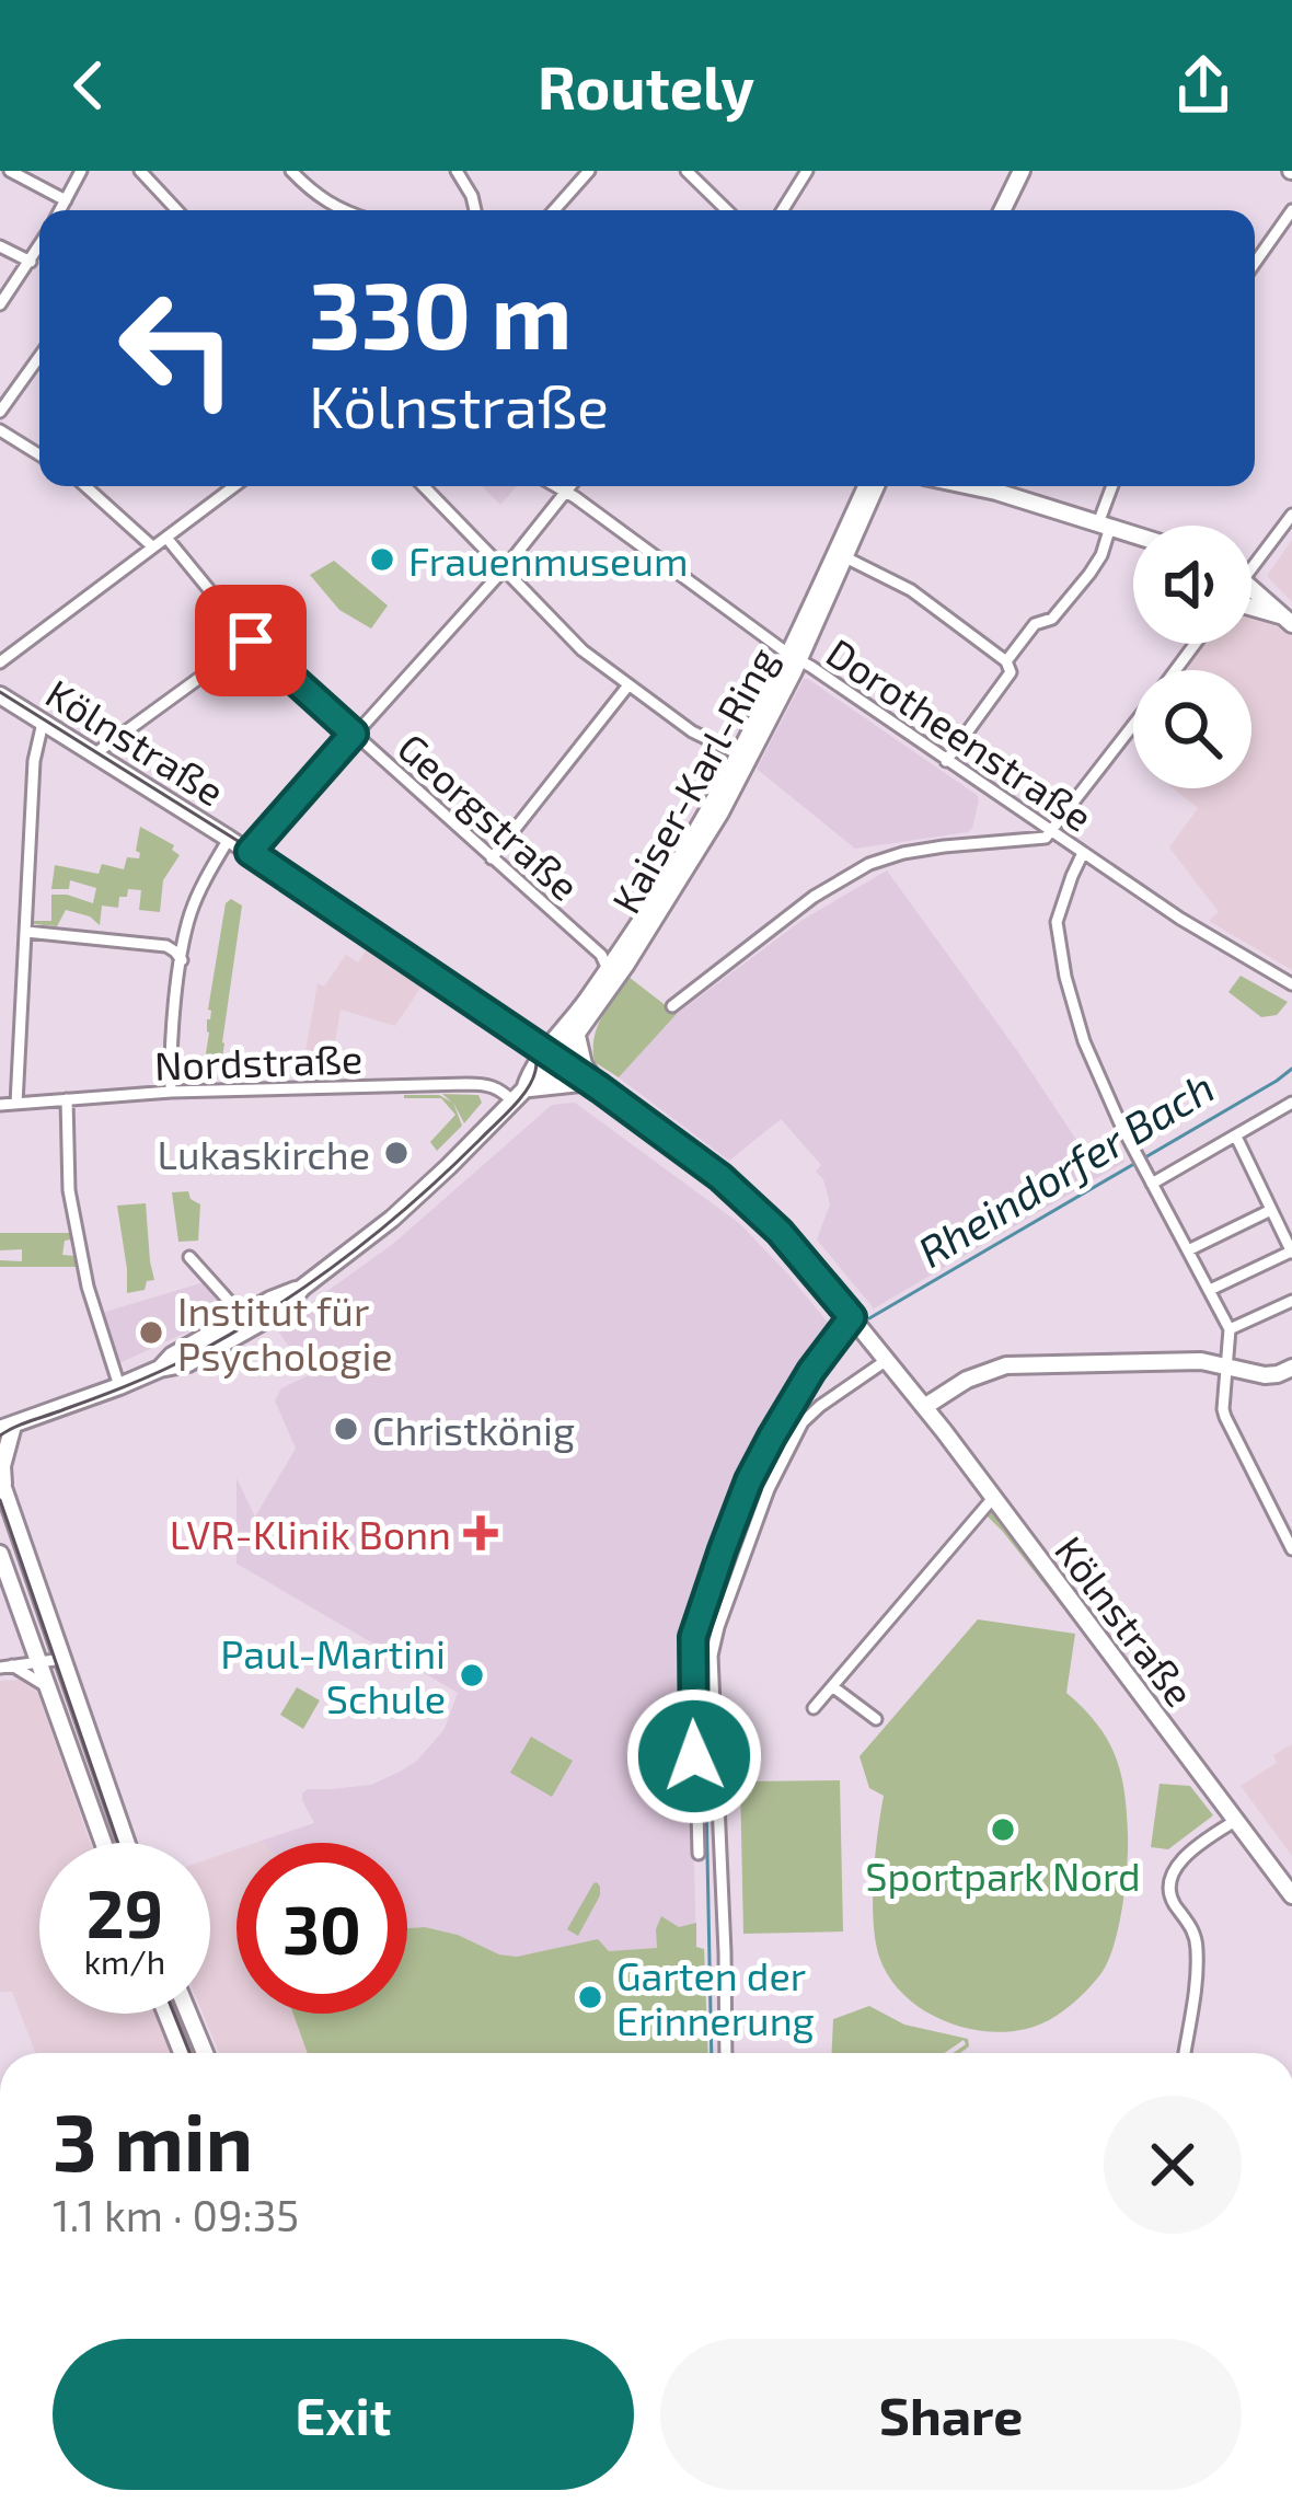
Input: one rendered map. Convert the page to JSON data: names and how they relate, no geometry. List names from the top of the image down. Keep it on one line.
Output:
{"streets":{"main road":["Kölnstraße","Kaiser-Karl-Ring"],"street":["Dorotheenstraße","Georgstraße","Nordstraße"]},"crossings":[["Dorotheenstraße","Kaiser-Karl-Ring"],["Kölnstraße","Kaiser-Karl-Ring"],["Kaiser-Karl-Ring","Georgstraße"],["Kaiser-Karl-Ring","Nordstraße"]],"water":["Rheindorfer Bach"],"places":{"other":["Frauenmuseum","Lukaskirche","Institut für Psychologie","Christkönig","Paul-Martini Schule","Sportpark Nord","Garten der Erinnerung"],"health":["LVR-Klinik Bonn"]},"page":{"header":"Routely","turn":["330 m","Kölnstraße"],"speed":"29 km/h","limit":"30","heading":["3 min","1.1 km · 09:35"],"buttons":["Exit","Share"]}}
